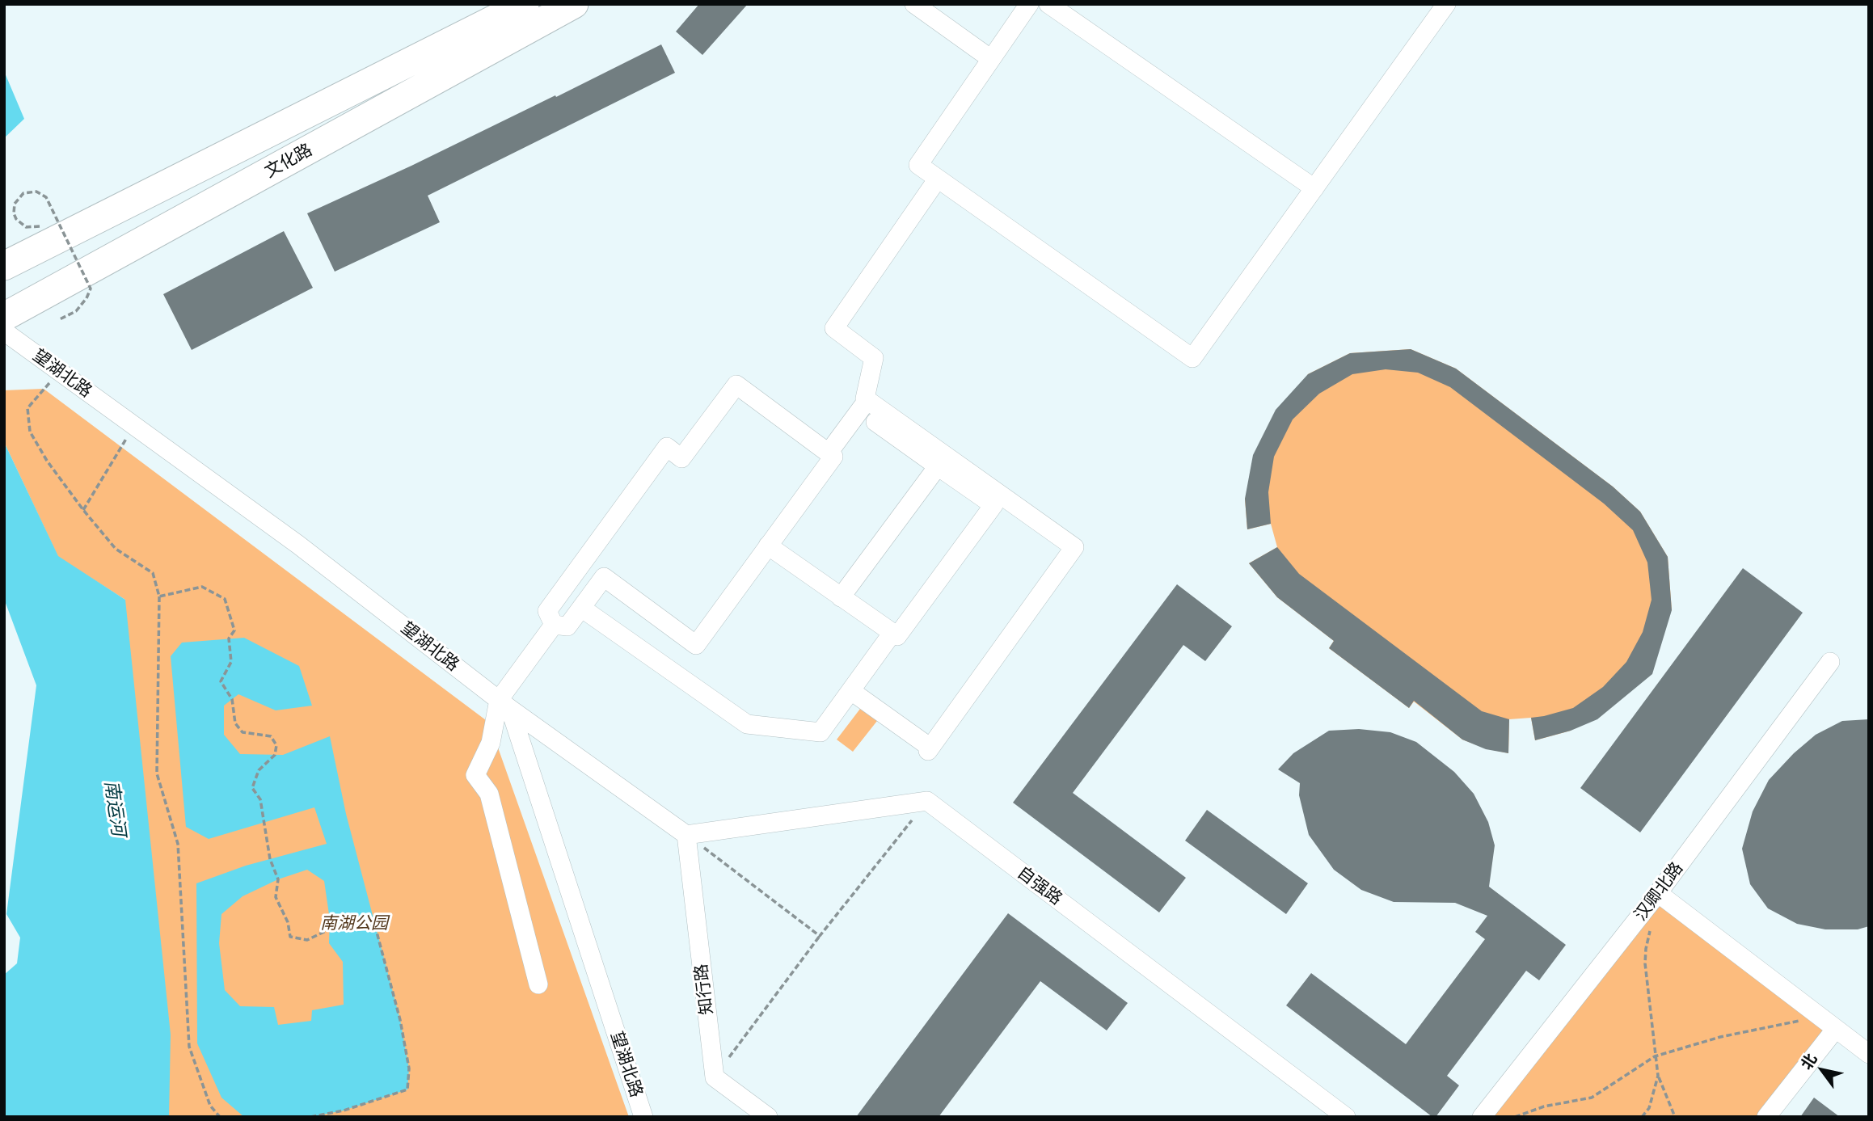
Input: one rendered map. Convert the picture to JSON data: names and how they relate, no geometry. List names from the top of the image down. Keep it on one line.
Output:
{"streets":{"main road":["文化路"],"street":["望湖北路","自强路","汉卿北路","知行路"]},"water":["南运河"],"parks":["南湖公园"],"north":"top left"}
